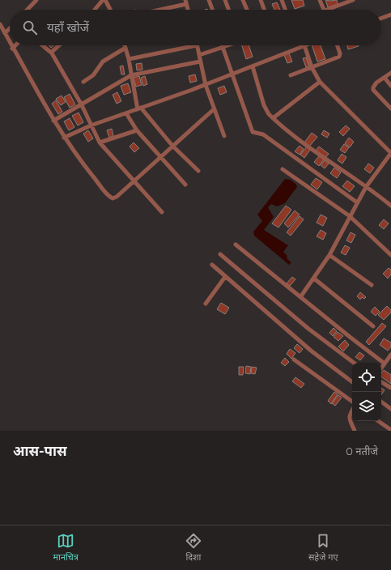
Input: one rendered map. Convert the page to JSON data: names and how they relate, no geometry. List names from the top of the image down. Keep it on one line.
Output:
{"page":{"search":"यहाँ खोजें","heading":["आस-पास","0 नतीजे"],"nav":["मानचित्र","दिशा","सहेजे गए"]}}
